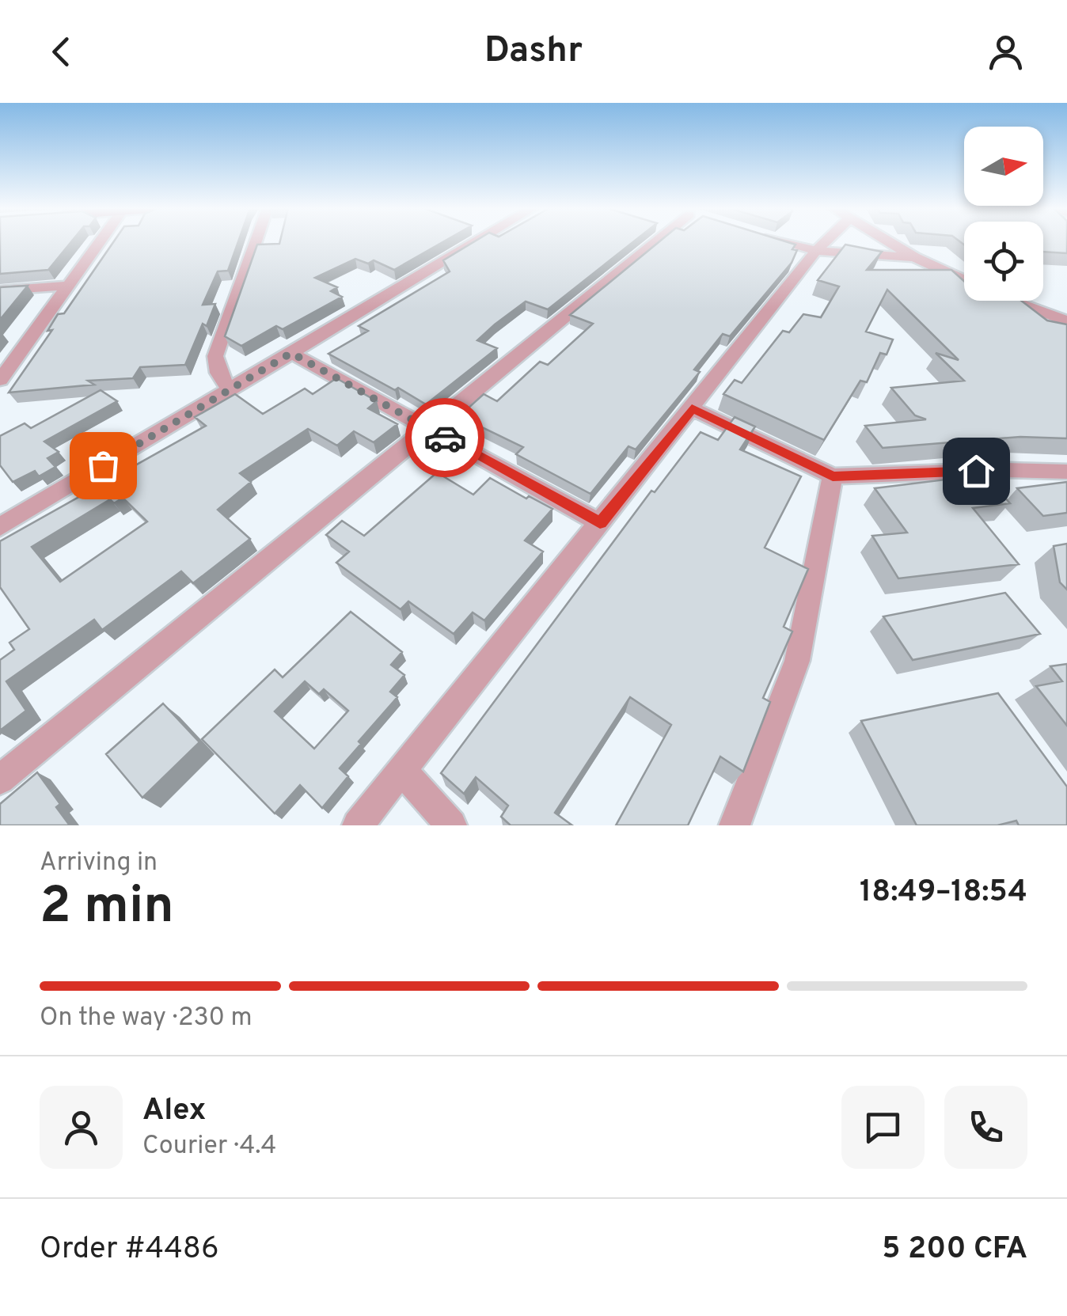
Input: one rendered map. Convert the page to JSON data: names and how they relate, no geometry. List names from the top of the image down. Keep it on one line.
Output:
{"north":"right","page":{"header":"Dashr","heading":["2 min","Arriving in","18:49–18:54"],"panel":["Alex","Courier · 4.4","Order #4486","5 200 CFA"],"bar":"On the way · 230 m"}}
